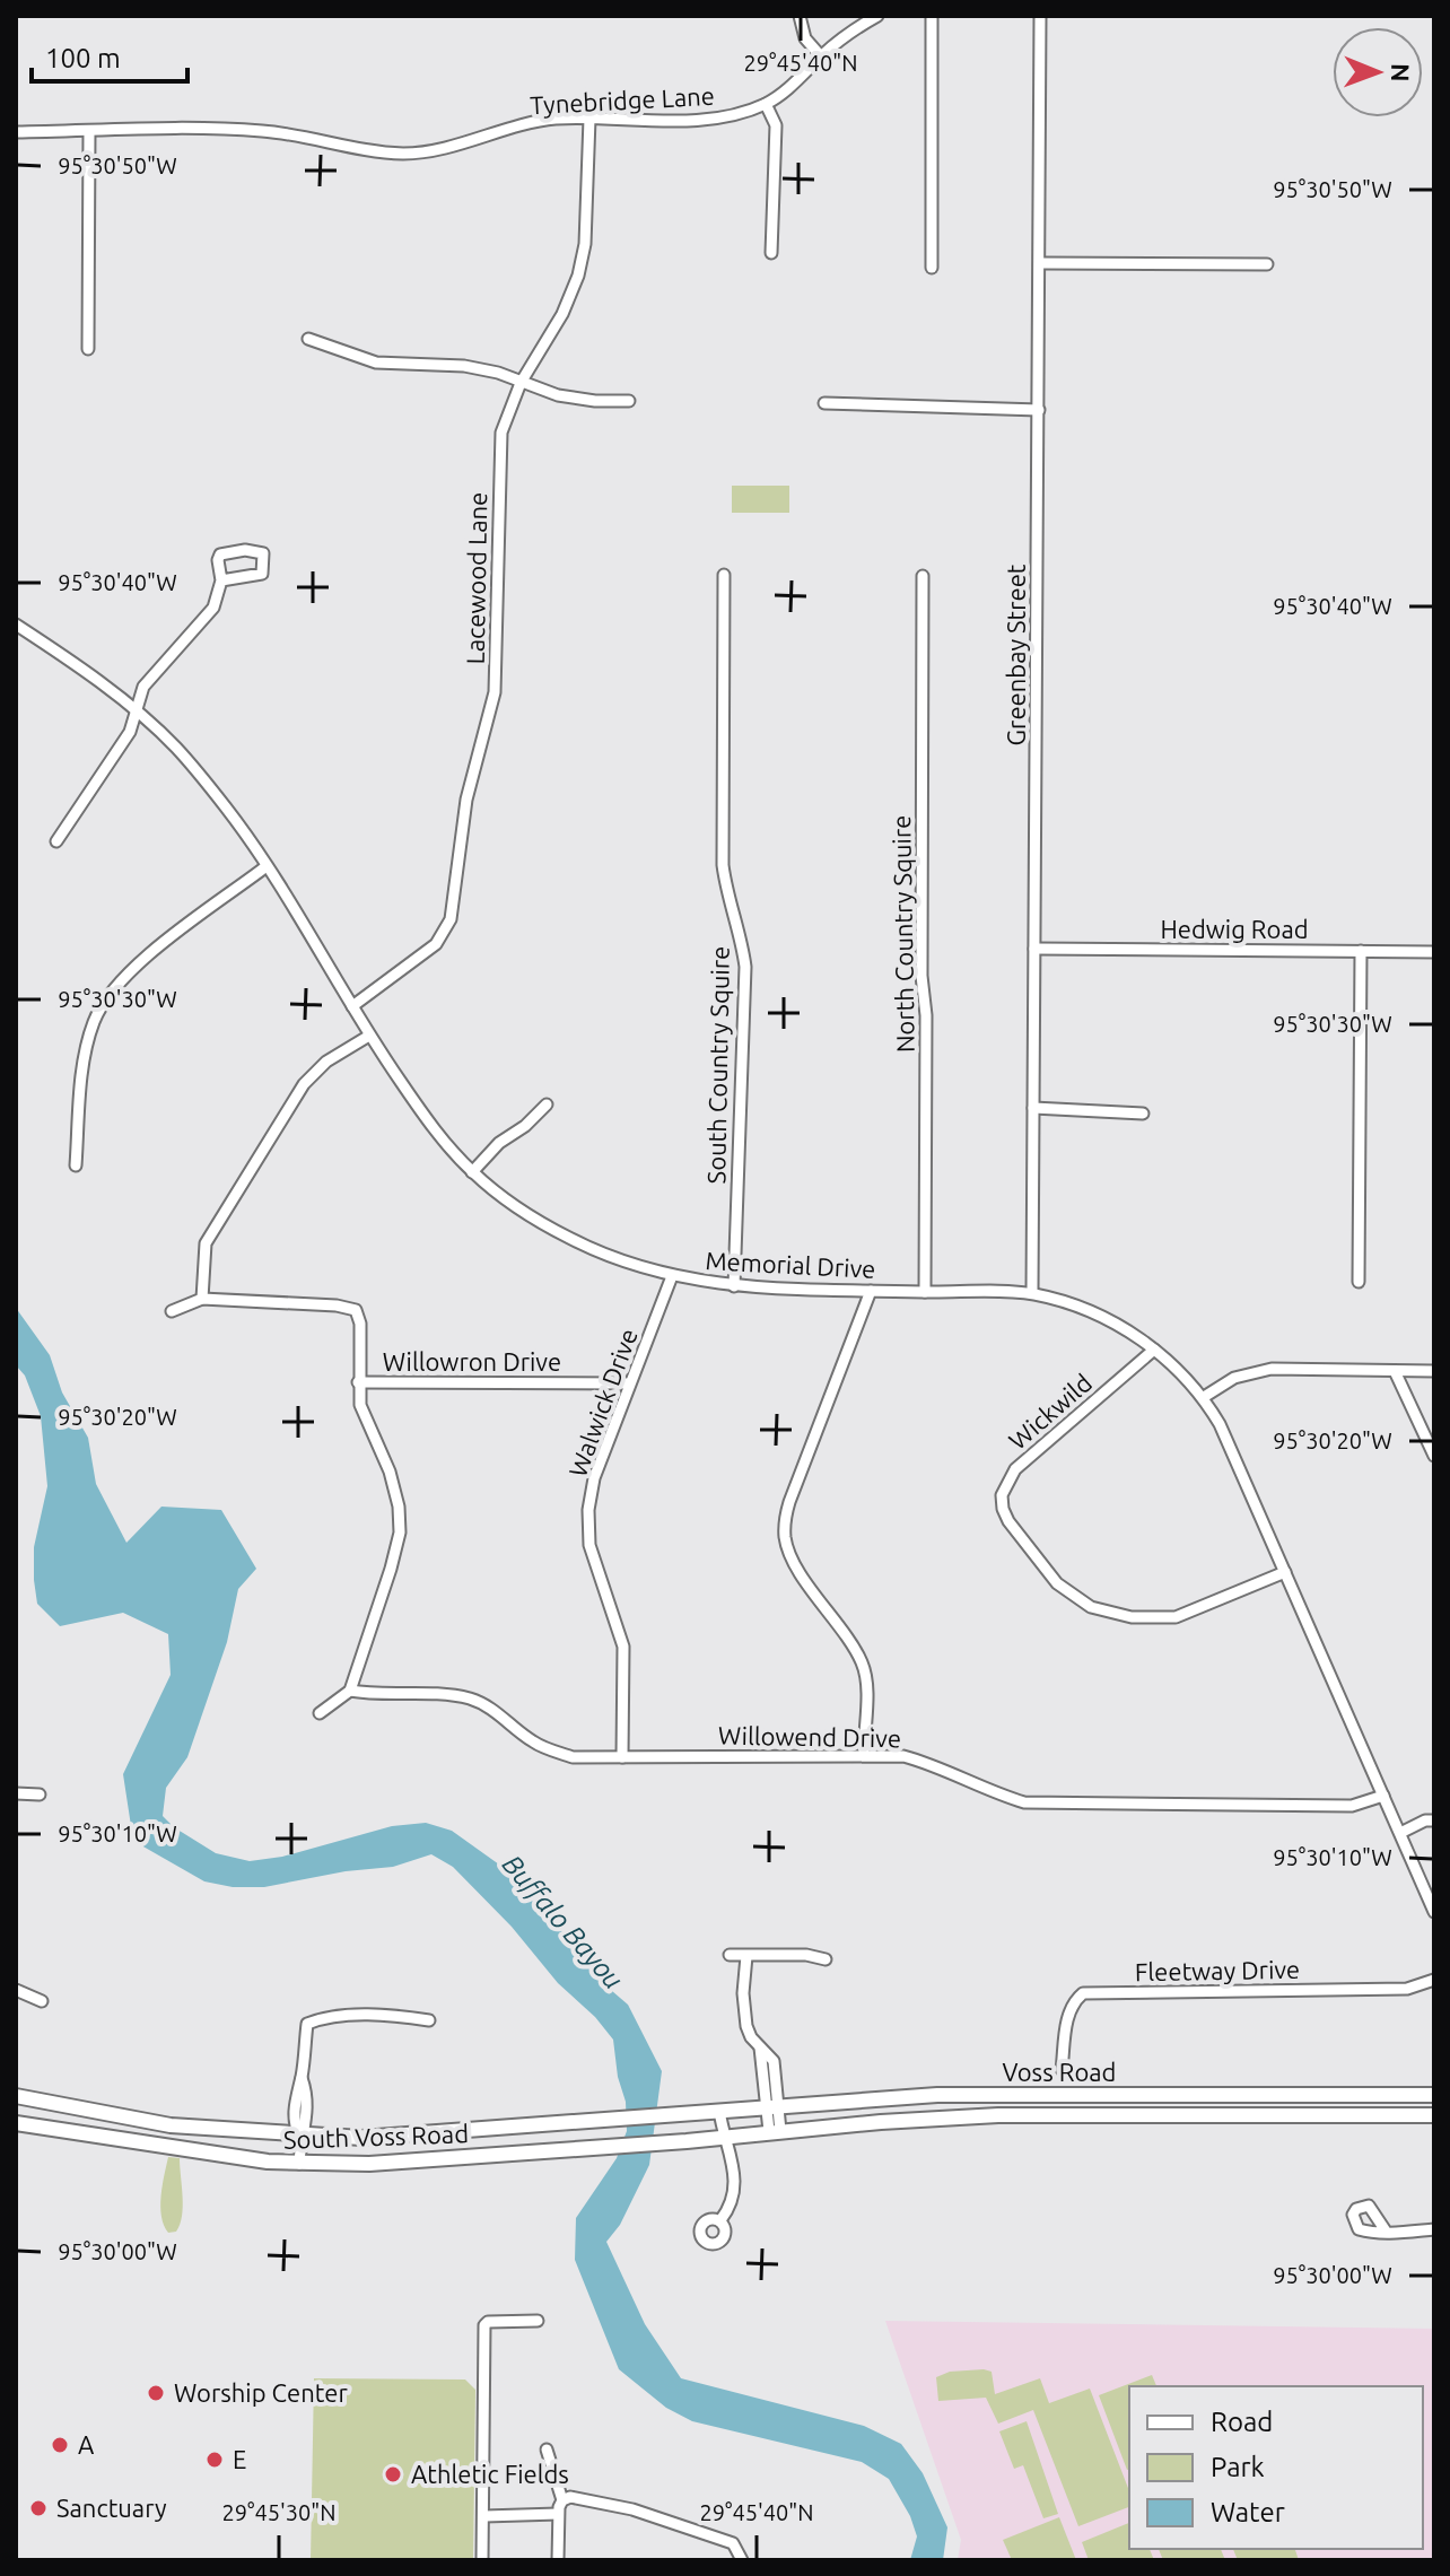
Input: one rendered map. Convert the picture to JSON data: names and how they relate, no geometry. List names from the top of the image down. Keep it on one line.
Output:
{"streets":{"main road":["Voss Road","South Voss Road"],"street":["Tynebridge Lane","Lacewood Lane","Greenbay Street","Hedwig Road","North Country Squire","South Country Squire","Memorial Drive","Willowron Drive","Walwick Drive","Wickwild","Willowend Drive","Fleetway Drive"]},"crossings":[["Tynebridge Lane","Lacewood Lane"],["Lacewood Lane","Memorial Drive"],["Greenbay Street","Hedwig Road"],["Greenbay Street","Memorial Drive"],["North Country Squire","Memorial Drive"],["South Country Squire","Memorial Drive"],["Memorial Drive","Walwick Drive"],["Memorial Drive","Wickwild"],["Memorial Drive","Willowend Drive"],["Willowron Drive","Walwick Drive"],["Walwick Drive","Willowend Drive"],["Voss Road","South Voss Road"]],"water":["Buffalo Bayou"],"places":["Worship Center","A","E","Athletic Fields","Sanctuary"],"legend":["Road","Park","Water"],"scale_bar":"100 m","north":"right","coordinates":["29°45'40\"N","95°30'50\"W","95°30'40\"W","95°30'30\"W","95°30'20\"W","95°30'10\"W","95°30'00\"W","29°45'30\"N"]}
